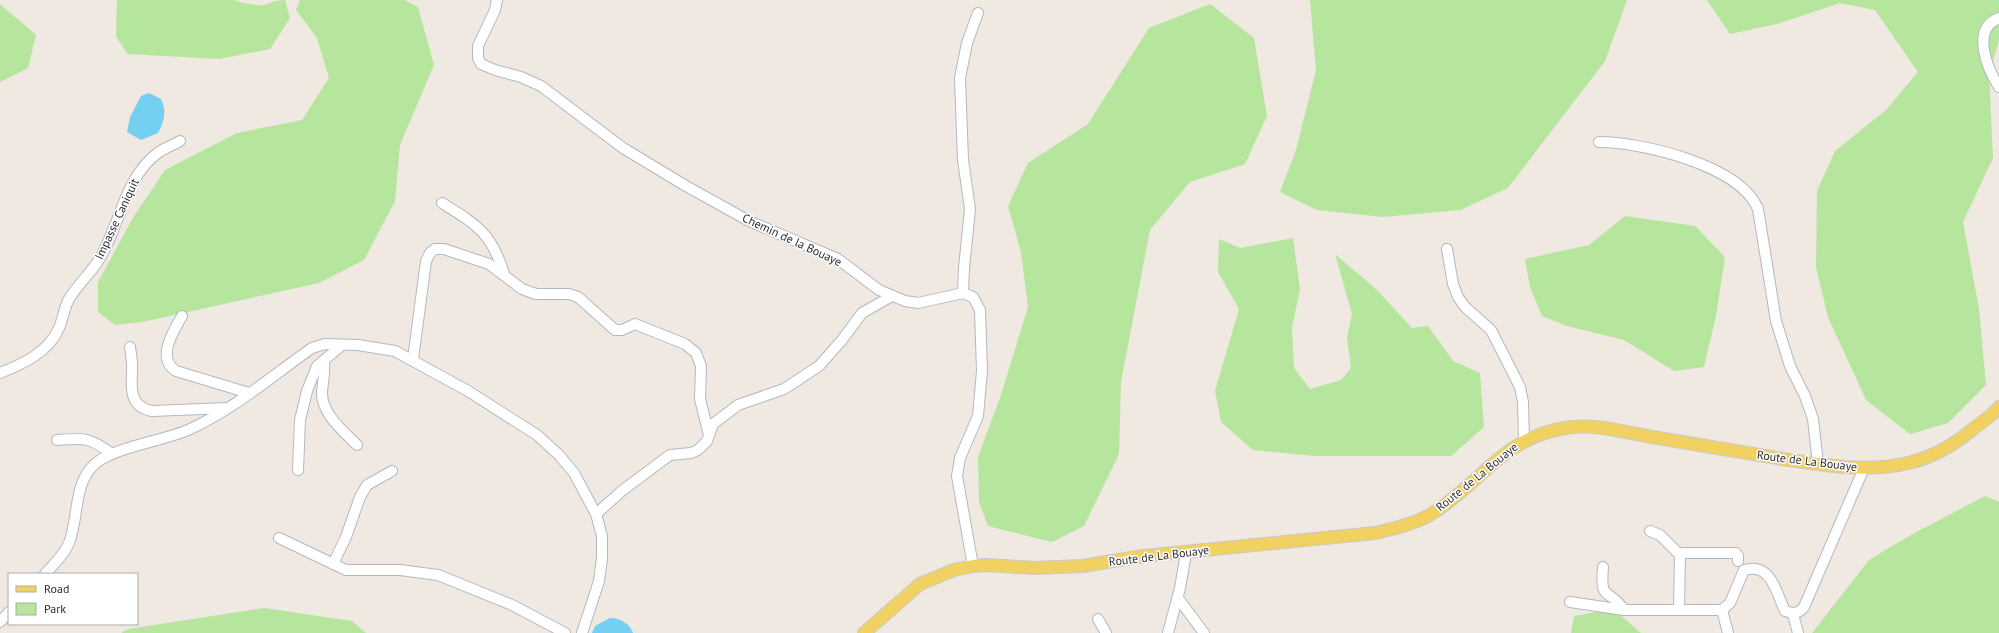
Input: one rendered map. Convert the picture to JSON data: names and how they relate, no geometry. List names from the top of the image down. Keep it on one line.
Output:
{"streets":{"main road":["Route de La Bouaye"],"street":["Impasse Caniquit","Chemin de la Bouaye"]},"legend":["Road","Park"]}
